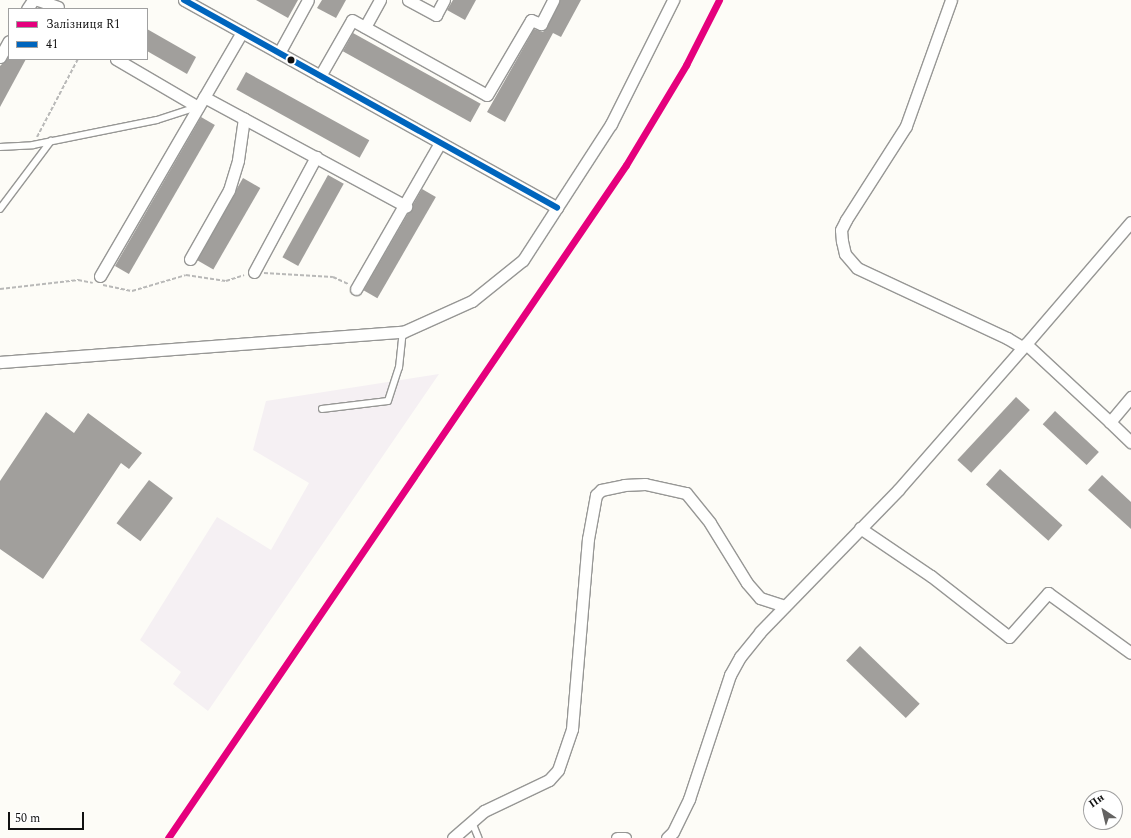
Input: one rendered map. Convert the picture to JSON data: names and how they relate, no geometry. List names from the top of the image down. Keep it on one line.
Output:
{"lines":["rail line R1","transit line 41"],"legend":["Залізниця R1","41"],"scale_bar":"50 m","north":"top left"}
